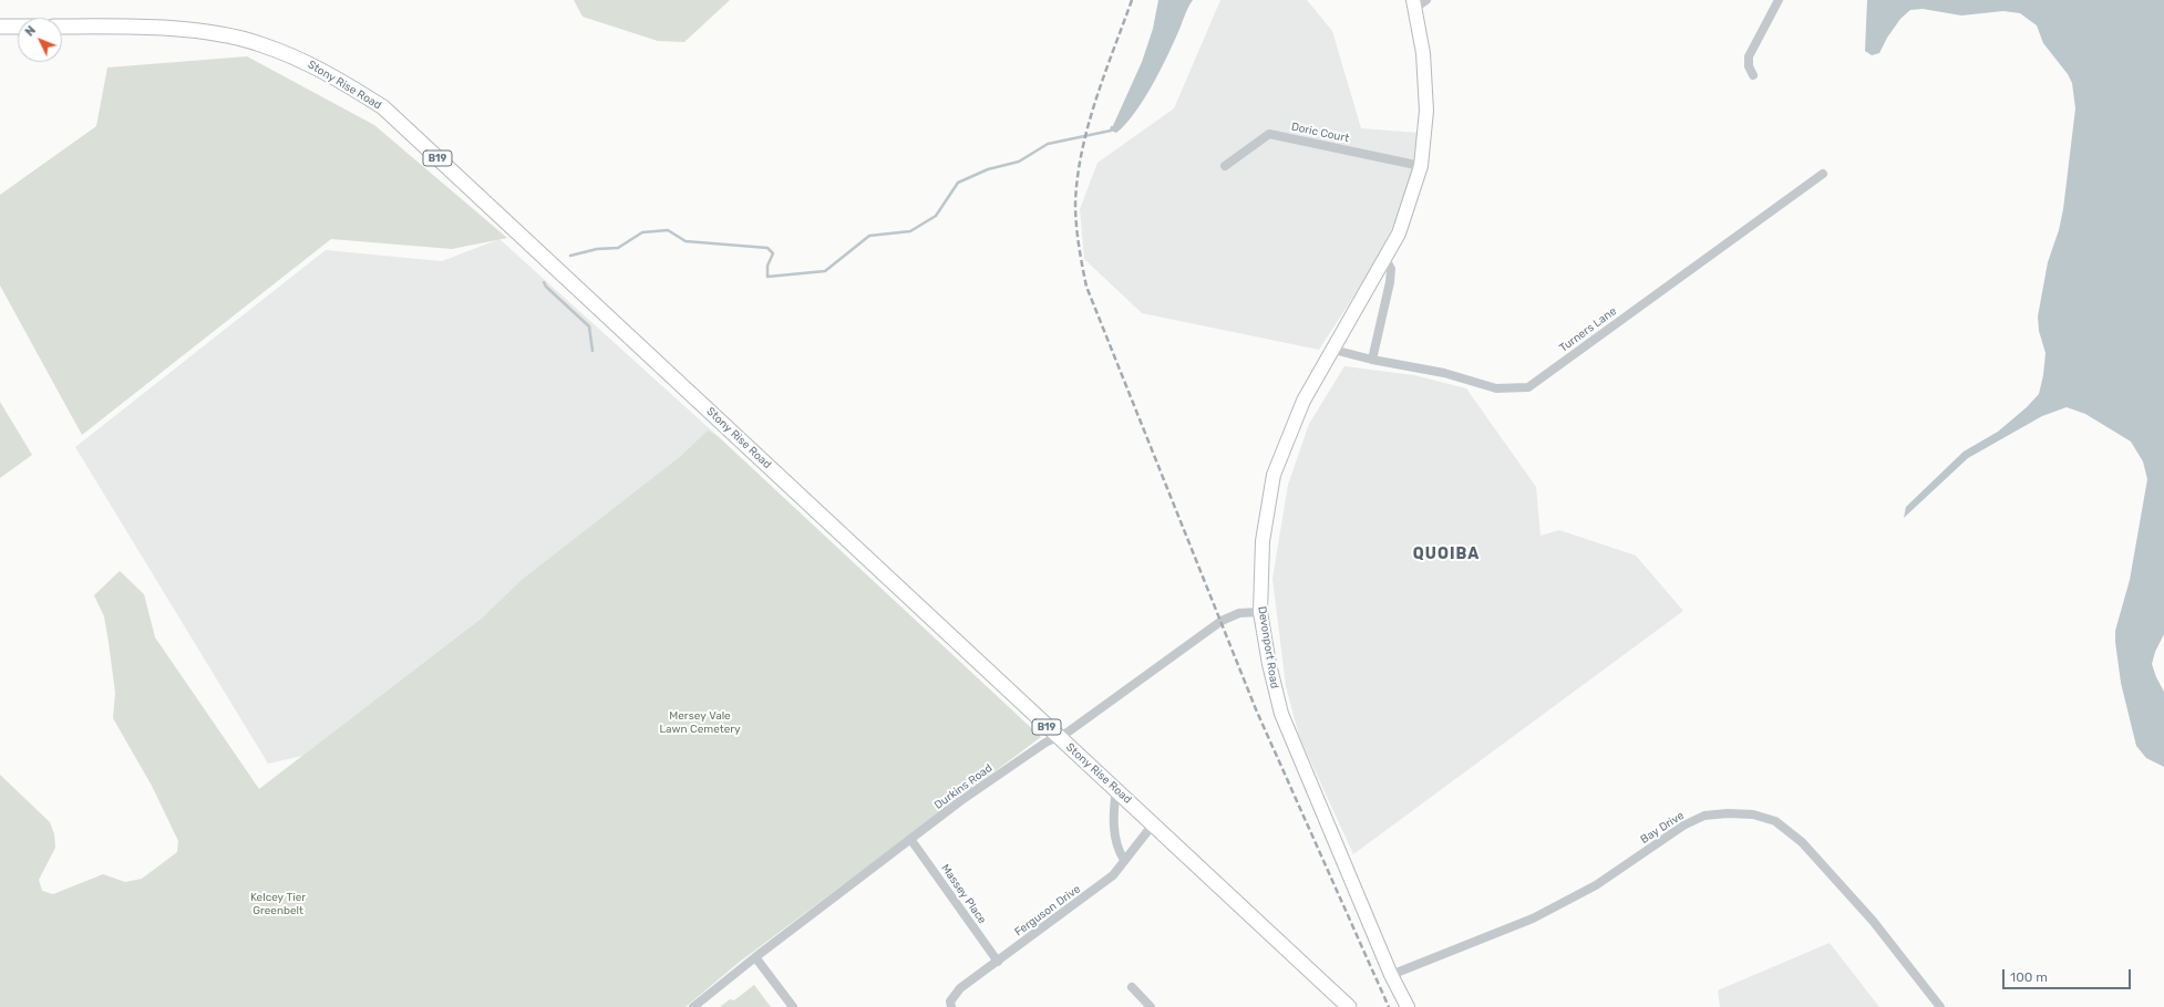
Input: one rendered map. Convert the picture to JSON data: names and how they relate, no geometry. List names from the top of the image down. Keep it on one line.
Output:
{"streets":{"main road":["Stony Rise Road","B19","Devonport Road"],"street":["Doric Court","Turners Lane","Durkins Road","Bay Drive","Massey Place","Ferguson Drive"]},"crossings":[["Stony Rise Road","Durkins Road"],["Stony Rise Road","Ferguson Drive"],["Doric Court","Devonport Road"],["Turners Lane","Devonport Road"],["Devonport Road","Durkins Road"],["Devonport Road","Bay Drive"],["Durkins Road","Massey Place"],["Massey Place","Ferguson Drive"]],"districts":["QUOIBA"],"parks":["Mersey Vale Lawn Cemetery","Kelcey Tier Greenbelt"],"scale_bar":"100 m","north":"top left"}
